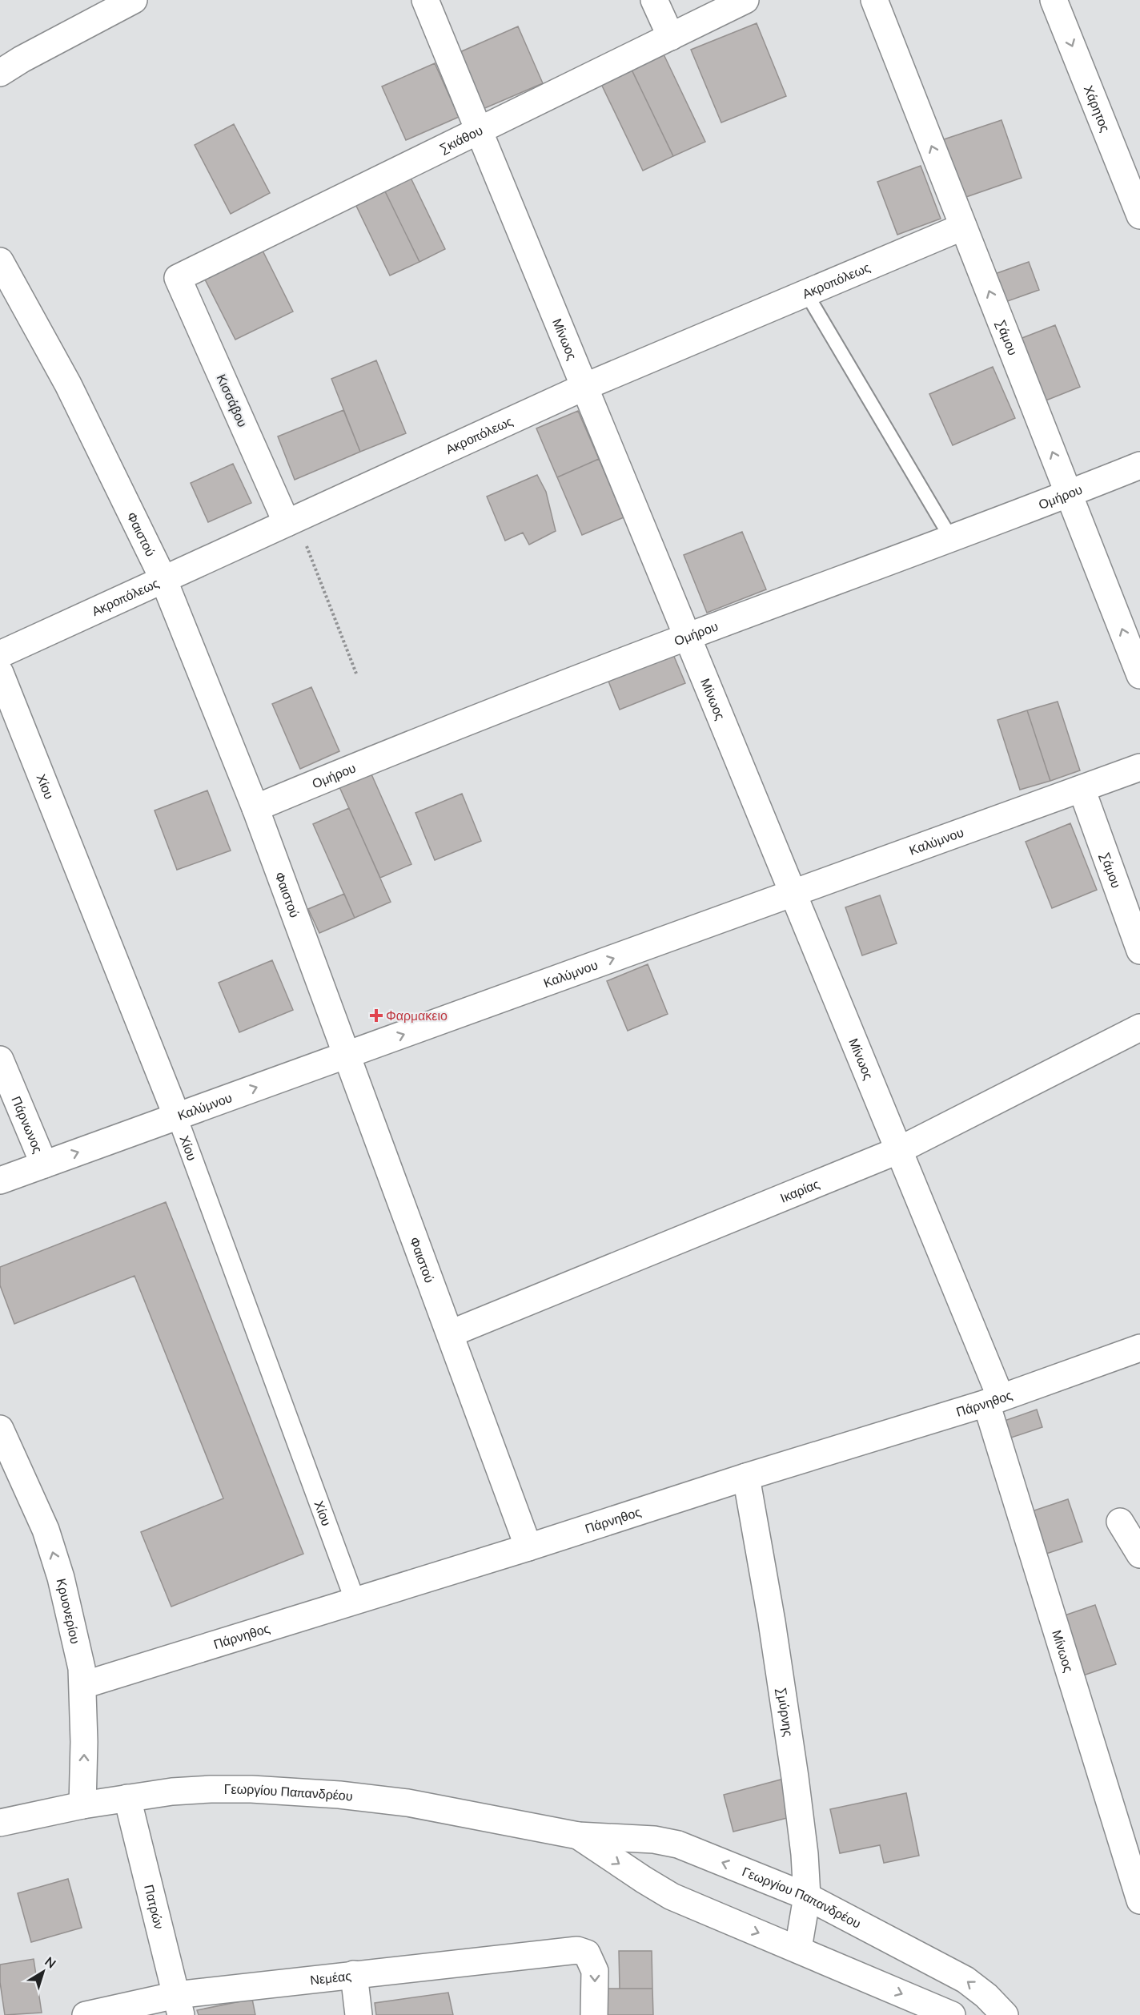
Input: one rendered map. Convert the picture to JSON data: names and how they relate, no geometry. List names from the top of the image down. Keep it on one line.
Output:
{"streets":{"street":["Χάρητος","Σκιάθου","Ακροπόλεως","Σάμου","Μίνωος","Κισσάβου","Ομήρου","Φαιστού","Χίου","Καλύμνου","Πάρνωνος","Ικαρίας","Πάρνηθος","Κρυονερίου","Σμύρνης","Γεωργίου Παπανδρέου","Πατρών","Νεμέας"]},"crossings":[["Σκιάθου","Μίνωος"],["Σκιάθου","Κισσάβου"],["Ακροπόλεως","Σάμου"],["Ακροπόλεως","Μίνωος"],["Ακροπόλεως","Κισσάβου"],["Ακροπόλεως","Φαιστού"],["Σάμου","Ομήρου"],["Σάμου","Καλύμνου"],["Μίνωος","Ομήρου"],["Μίνωος","Καλύμνου"],["Μίνωος","Ικαρίας"],["Μίνωος","Πάρνηθος"],["Ομήρου","Φαιστού"],["Φαιστού","Καλύμνου"],["Φαιστού","Ικαρίας"],["Φαιστού","Πάρνηθος"],["Χίου","Καλύμνου"],["Χίου","Πάρνηθος"],["Καλύμνου","Πάρνωνος"],["Πάρνηθος","Κρυονερίου"],["Πάρνηθος","Σμύρνης"],["Κρυονερίου","Γεωργίου Παπανδρέου"],["Σμύρνης","Γεωργίου Παπανδρέου"],["Γεωργίου Παπανδρέου","Πατρών"],["Πατρών","Νεμέας"]],"one_way":["Χάρητος","Σάμου","Καλύμνου","Κρυονερίου","Νεμέας"],"places":{"health":["Φαρμακειο"]},"north":"top right"}
